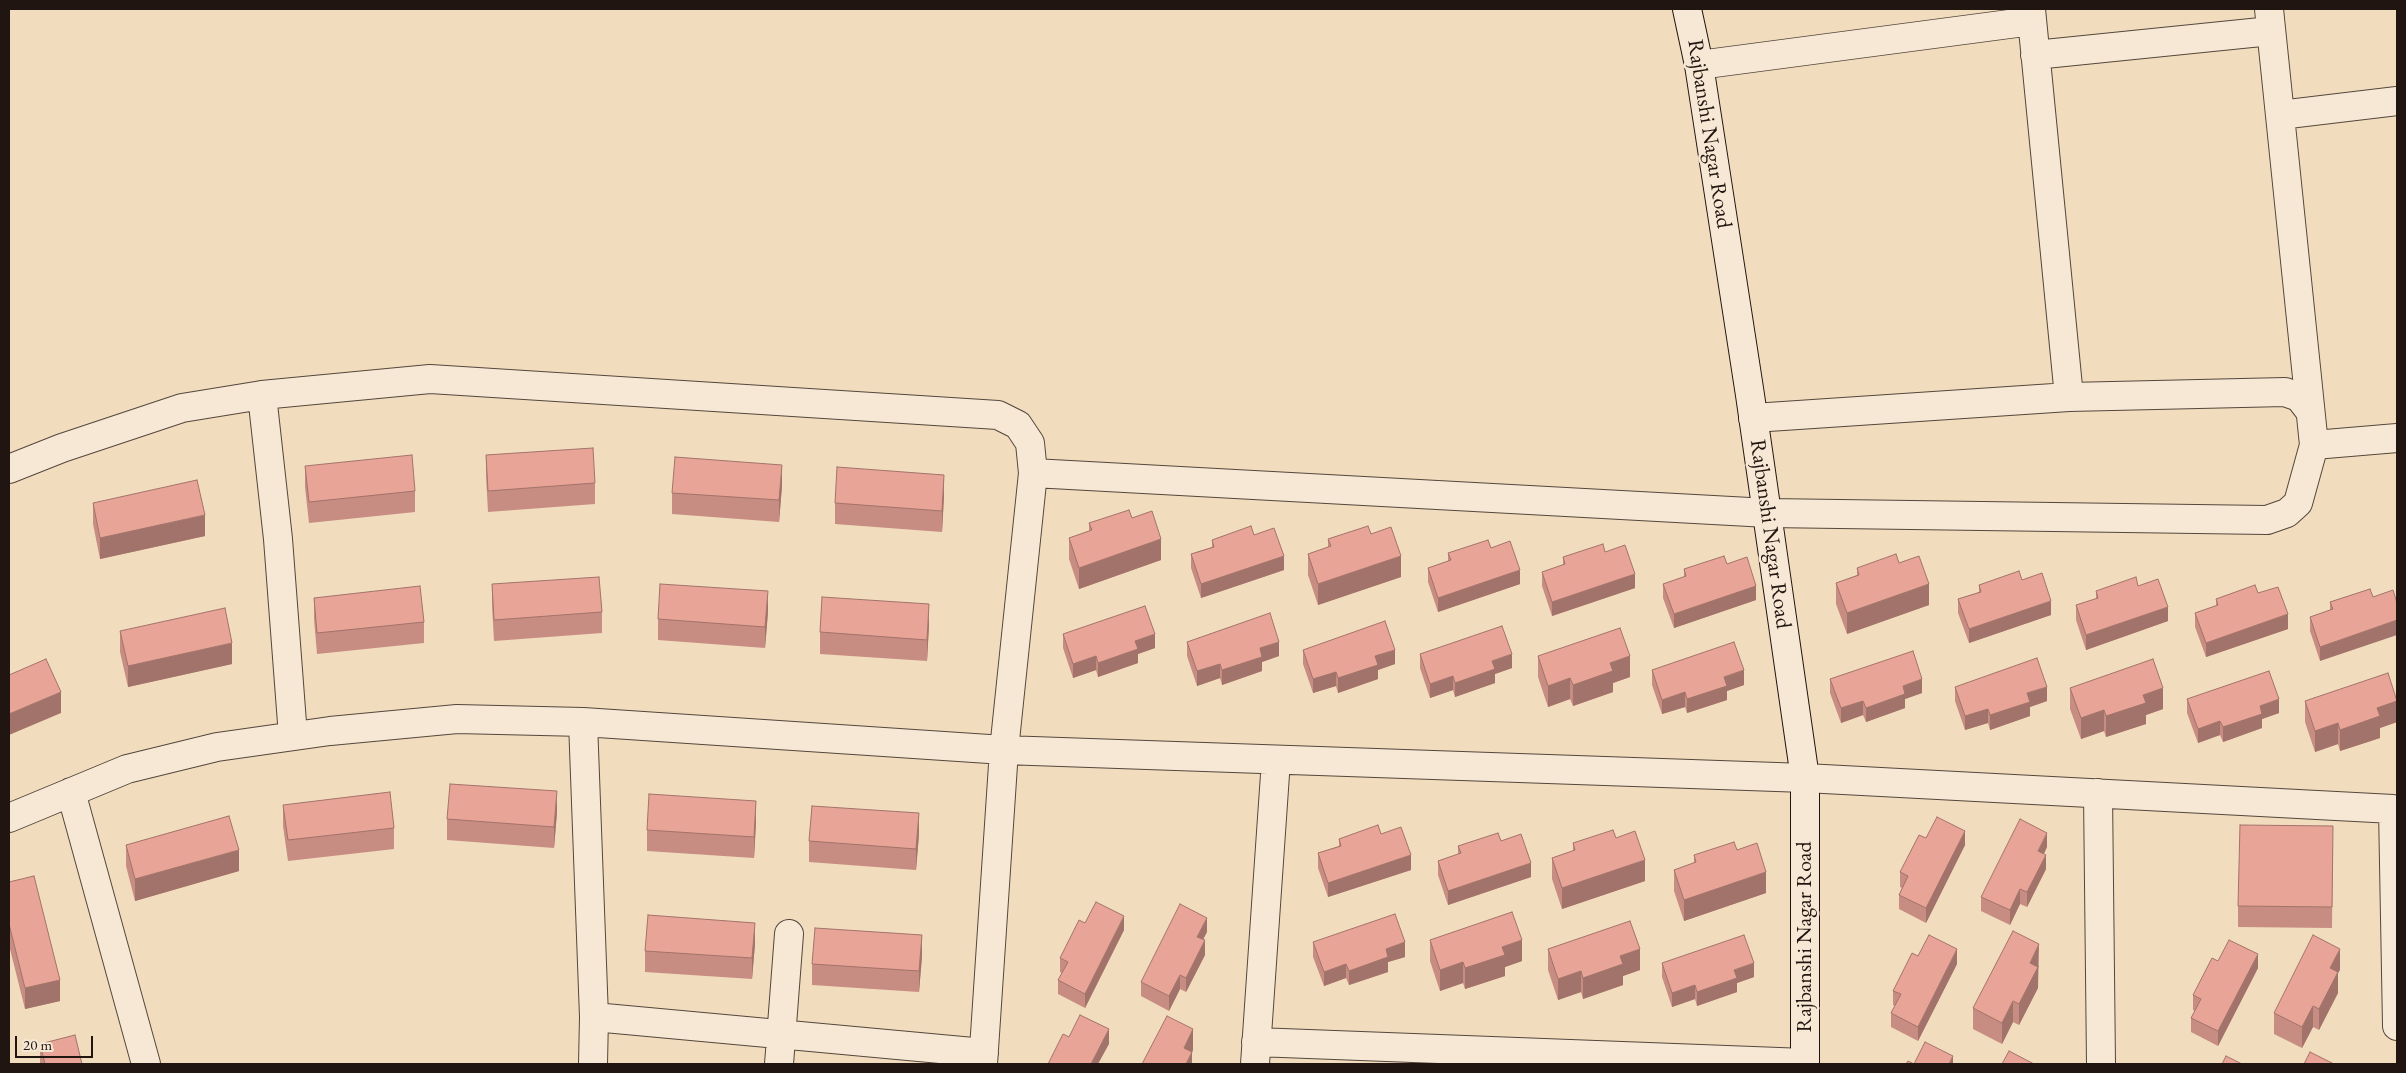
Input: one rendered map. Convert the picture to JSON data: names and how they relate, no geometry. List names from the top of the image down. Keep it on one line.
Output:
{"streets":{"street":["Rajbanshi Nagar Road"]},"scale_bar":"20 m"}
